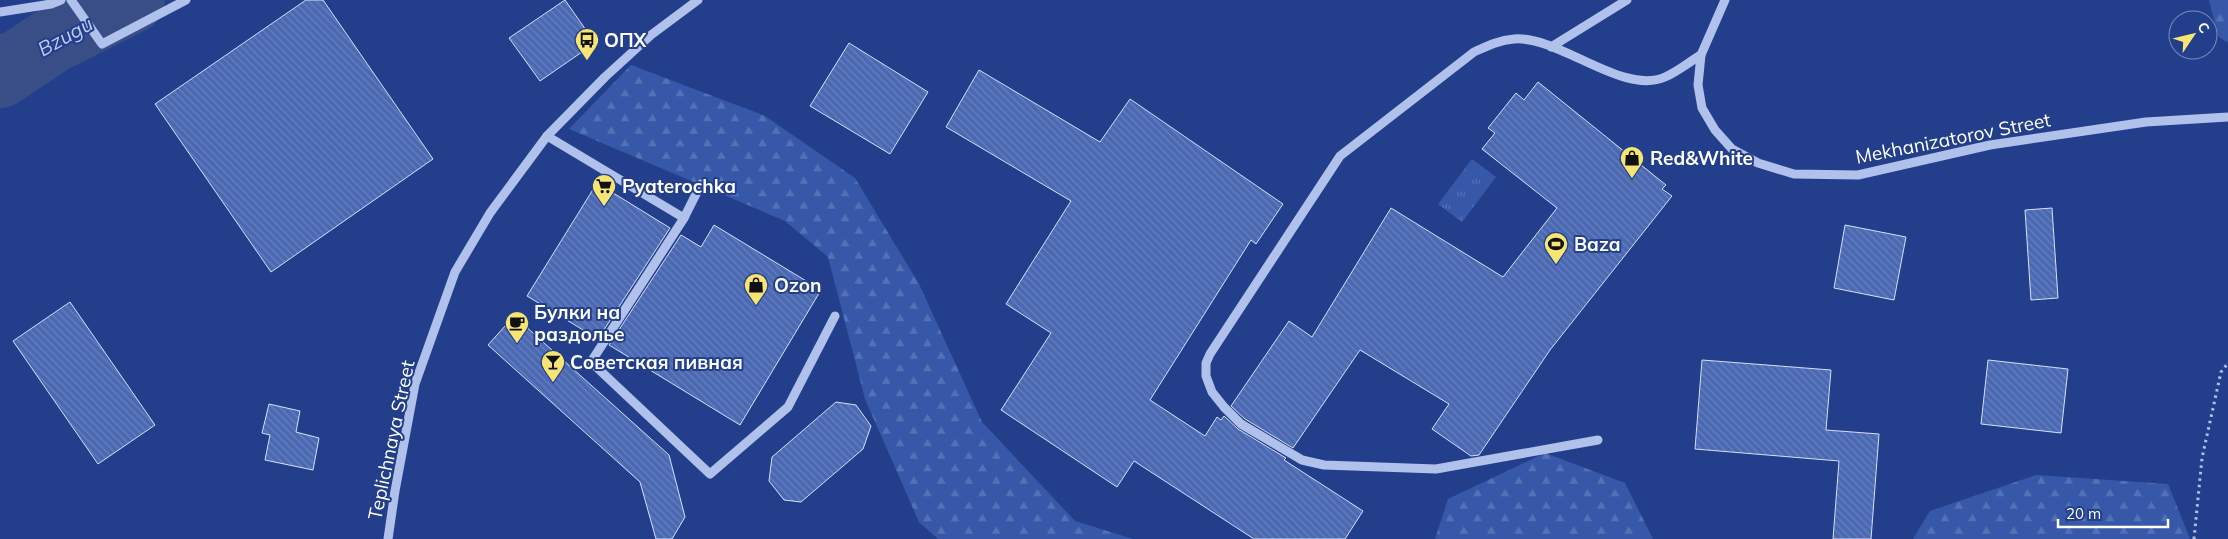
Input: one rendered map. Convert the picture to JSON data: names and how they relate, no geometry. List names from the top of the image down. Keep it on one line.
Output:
{"streets":{"street":["Mekhanizatorov Street","Teplichnaya Street"]},"water":["Bzugu"],"places":{"bus stop":["ОПХ"],"shop":["Red&White","Ozon"],"supermarket":["Pyaterochka"],"sports":["Baza"],"cafe":["Булки на раздолье"],"bar":["Советская пивная"]},"scale_bar":"20 m","north":"top right"}
